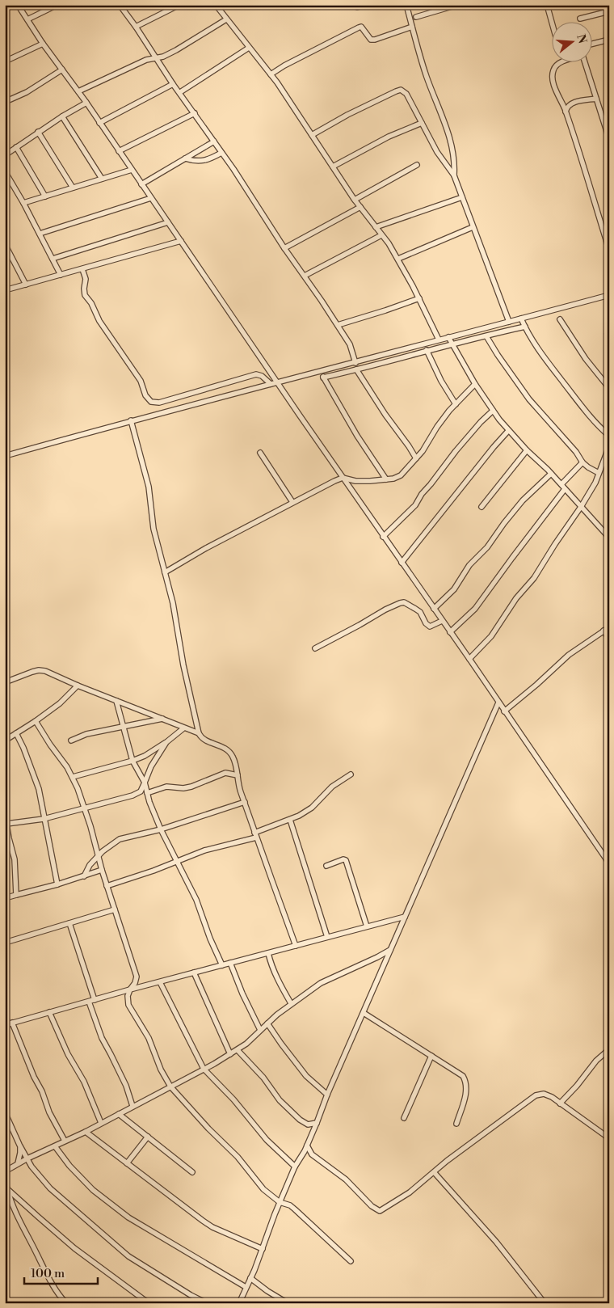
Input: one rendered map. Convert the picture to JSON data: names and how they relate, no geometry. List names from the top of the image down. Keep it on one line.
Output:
{"scale_bar":"100 m","north":"right"}
